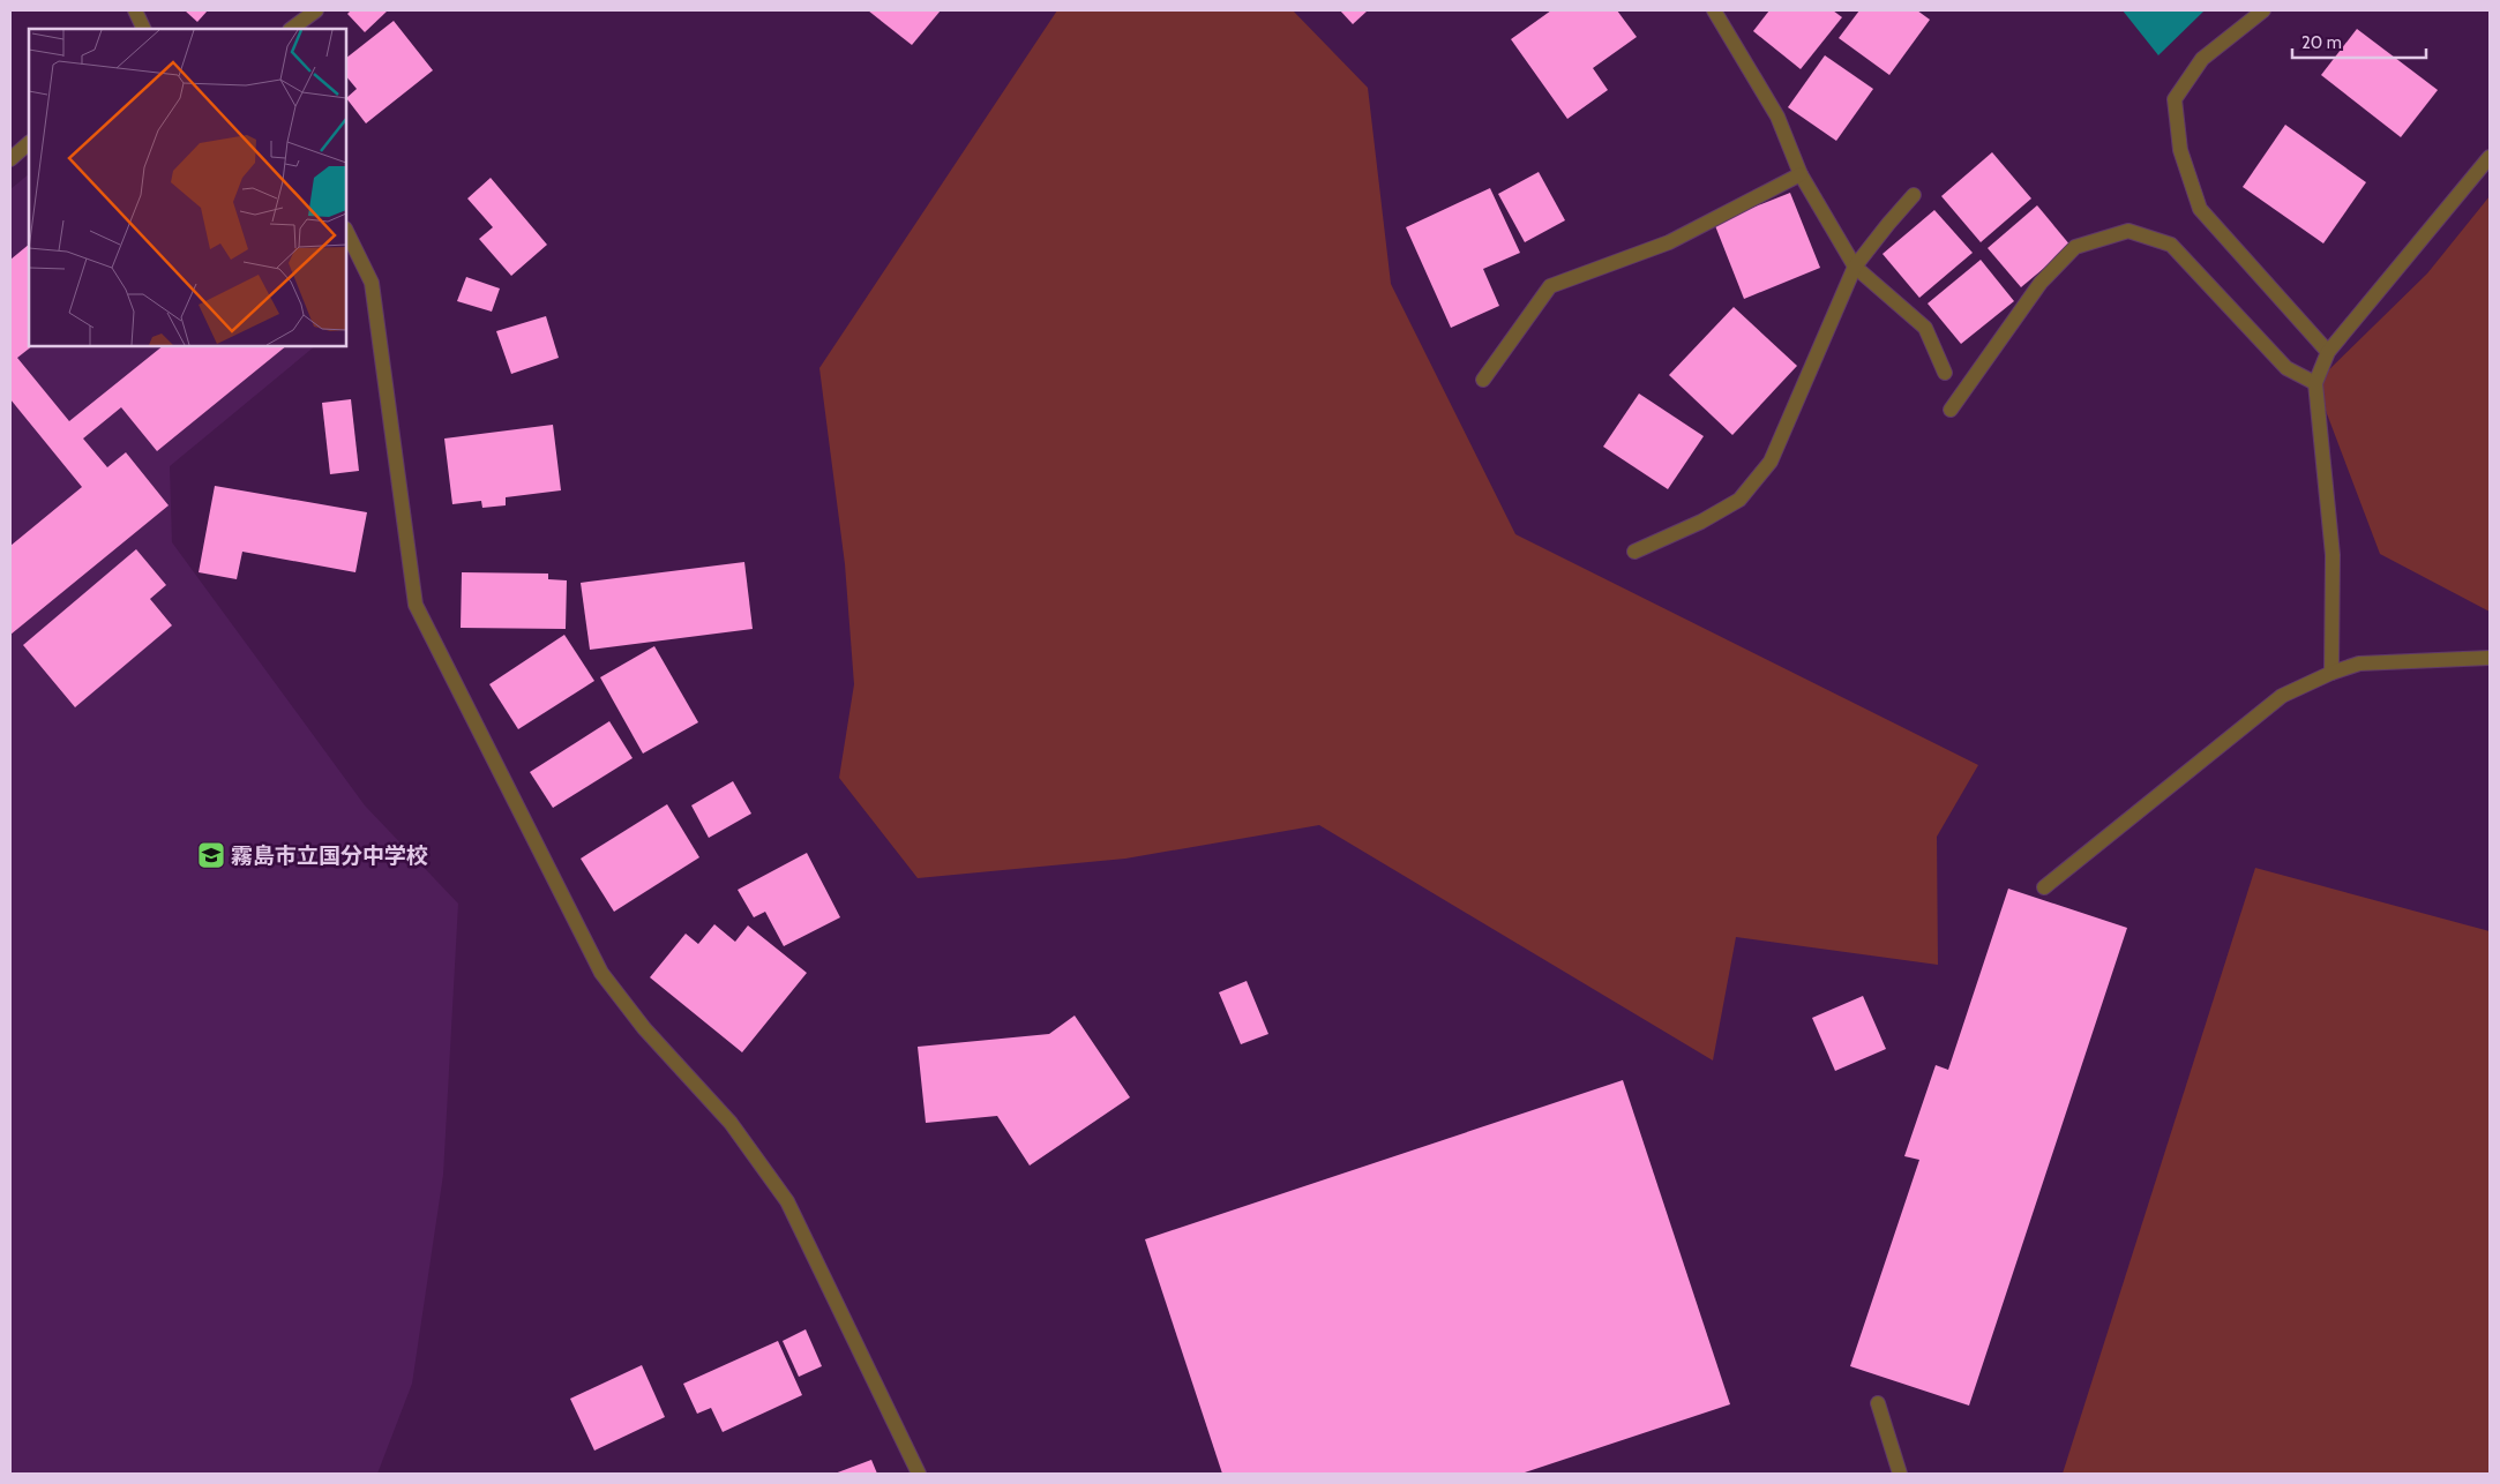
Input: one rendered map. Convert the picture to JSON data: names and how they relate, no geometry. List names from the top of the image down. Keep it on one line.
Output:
{"places":{"school or university":["霧島市立国分中学校"]},"scale_bar":"20 m"}
